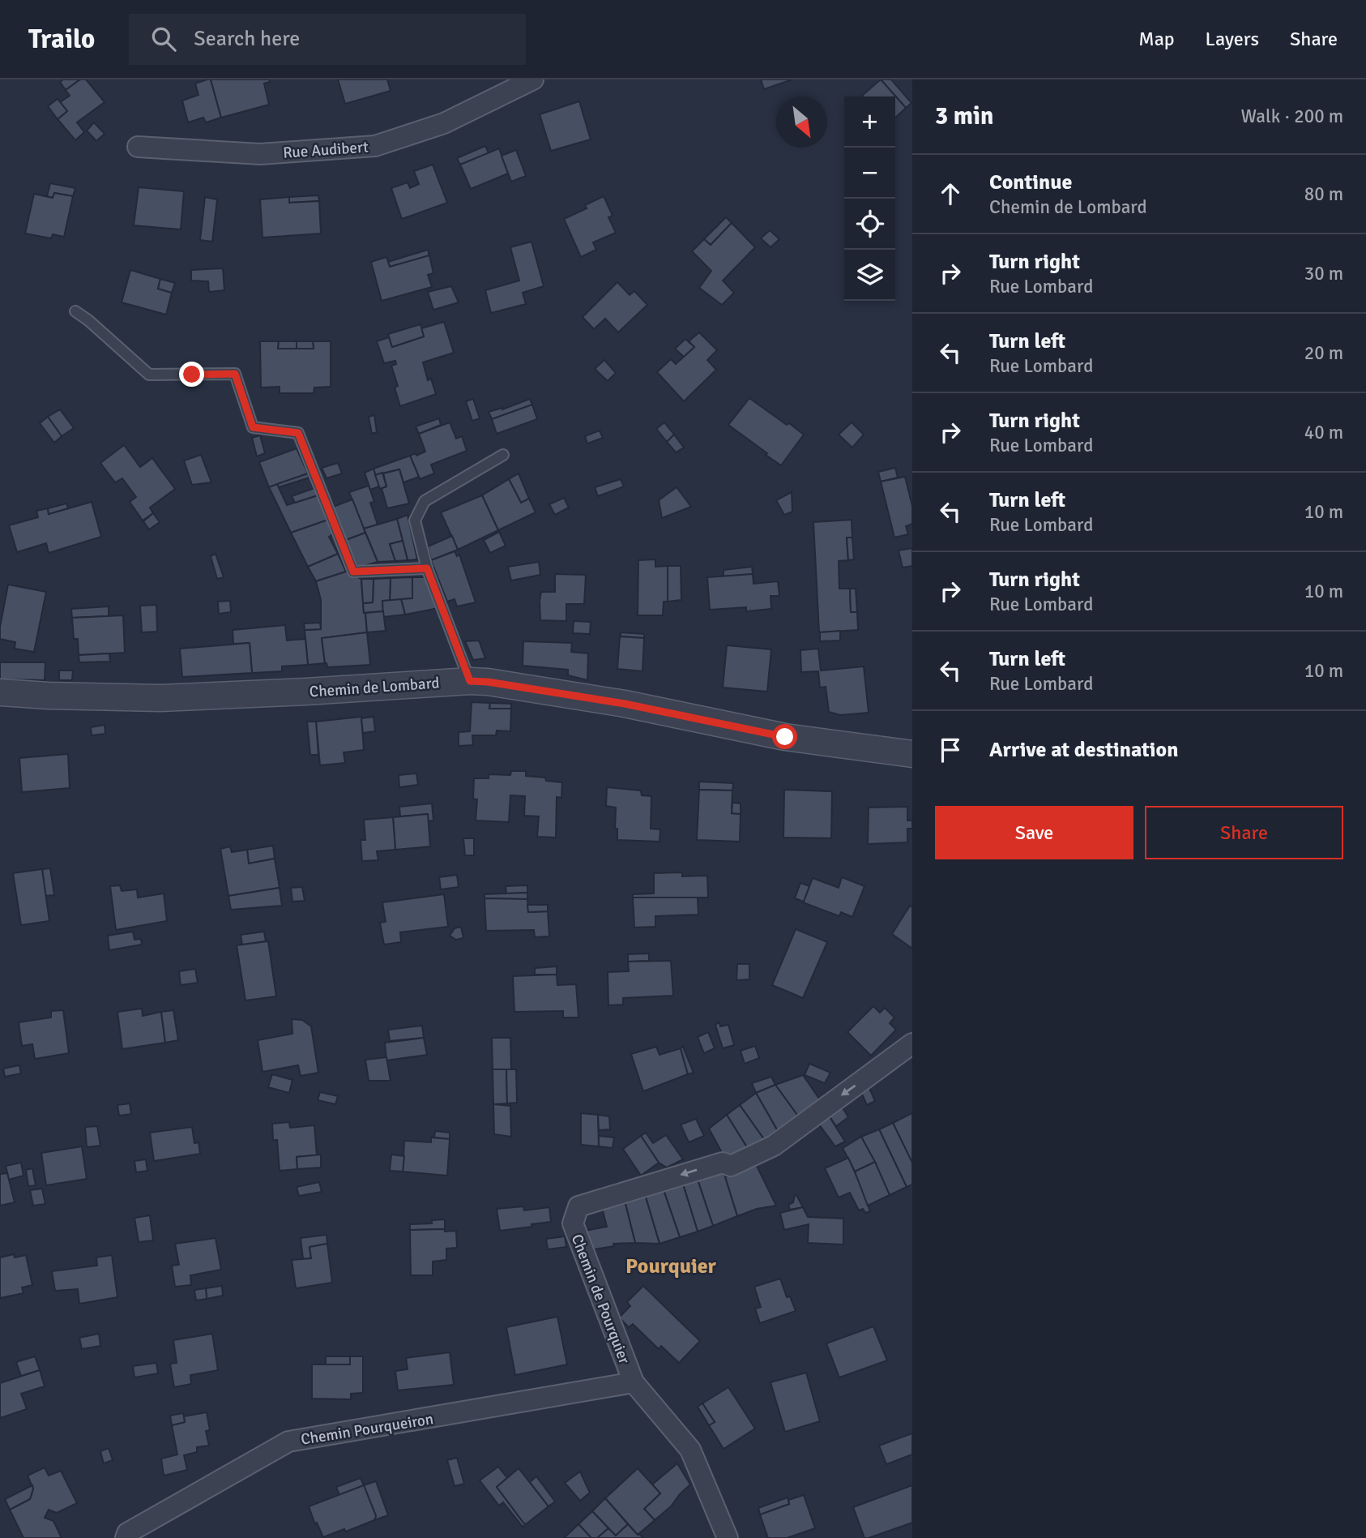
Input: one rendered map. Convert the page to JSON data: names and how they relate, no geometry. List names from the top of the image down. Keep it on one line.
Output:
{"streets":{"street":["Rue Audibert","Chemin de Lombard","Chemin de Pourquier","Chemin Pourqueiron"]},"crossings":[["Chemin de Pourquier","Chemin Pourqueiron"]],"districts":["Pourquier"],"north":"bottom right","page":{"header":"Trailo","search":"Search here","nav":["Map","Layers","Share"],"heading":["3 min","Walk · 200 m"],"map_buttons":["+","−"],"list":[["Continue","Chemin de Lombard","80 m"],["Turn right","Rue Lombard","30 m"],["Turn left","Rue Lombard","20 m"],["Turn right","Rue Lombard","40 m"],["Turn left","Rue Lombard","10 m"],["Turn right","Rue Lombard","10 m"],["Turn left","Rue Lombard","10 m"],"Arrive at destination"],"buttons":["Save","Share"]}}
